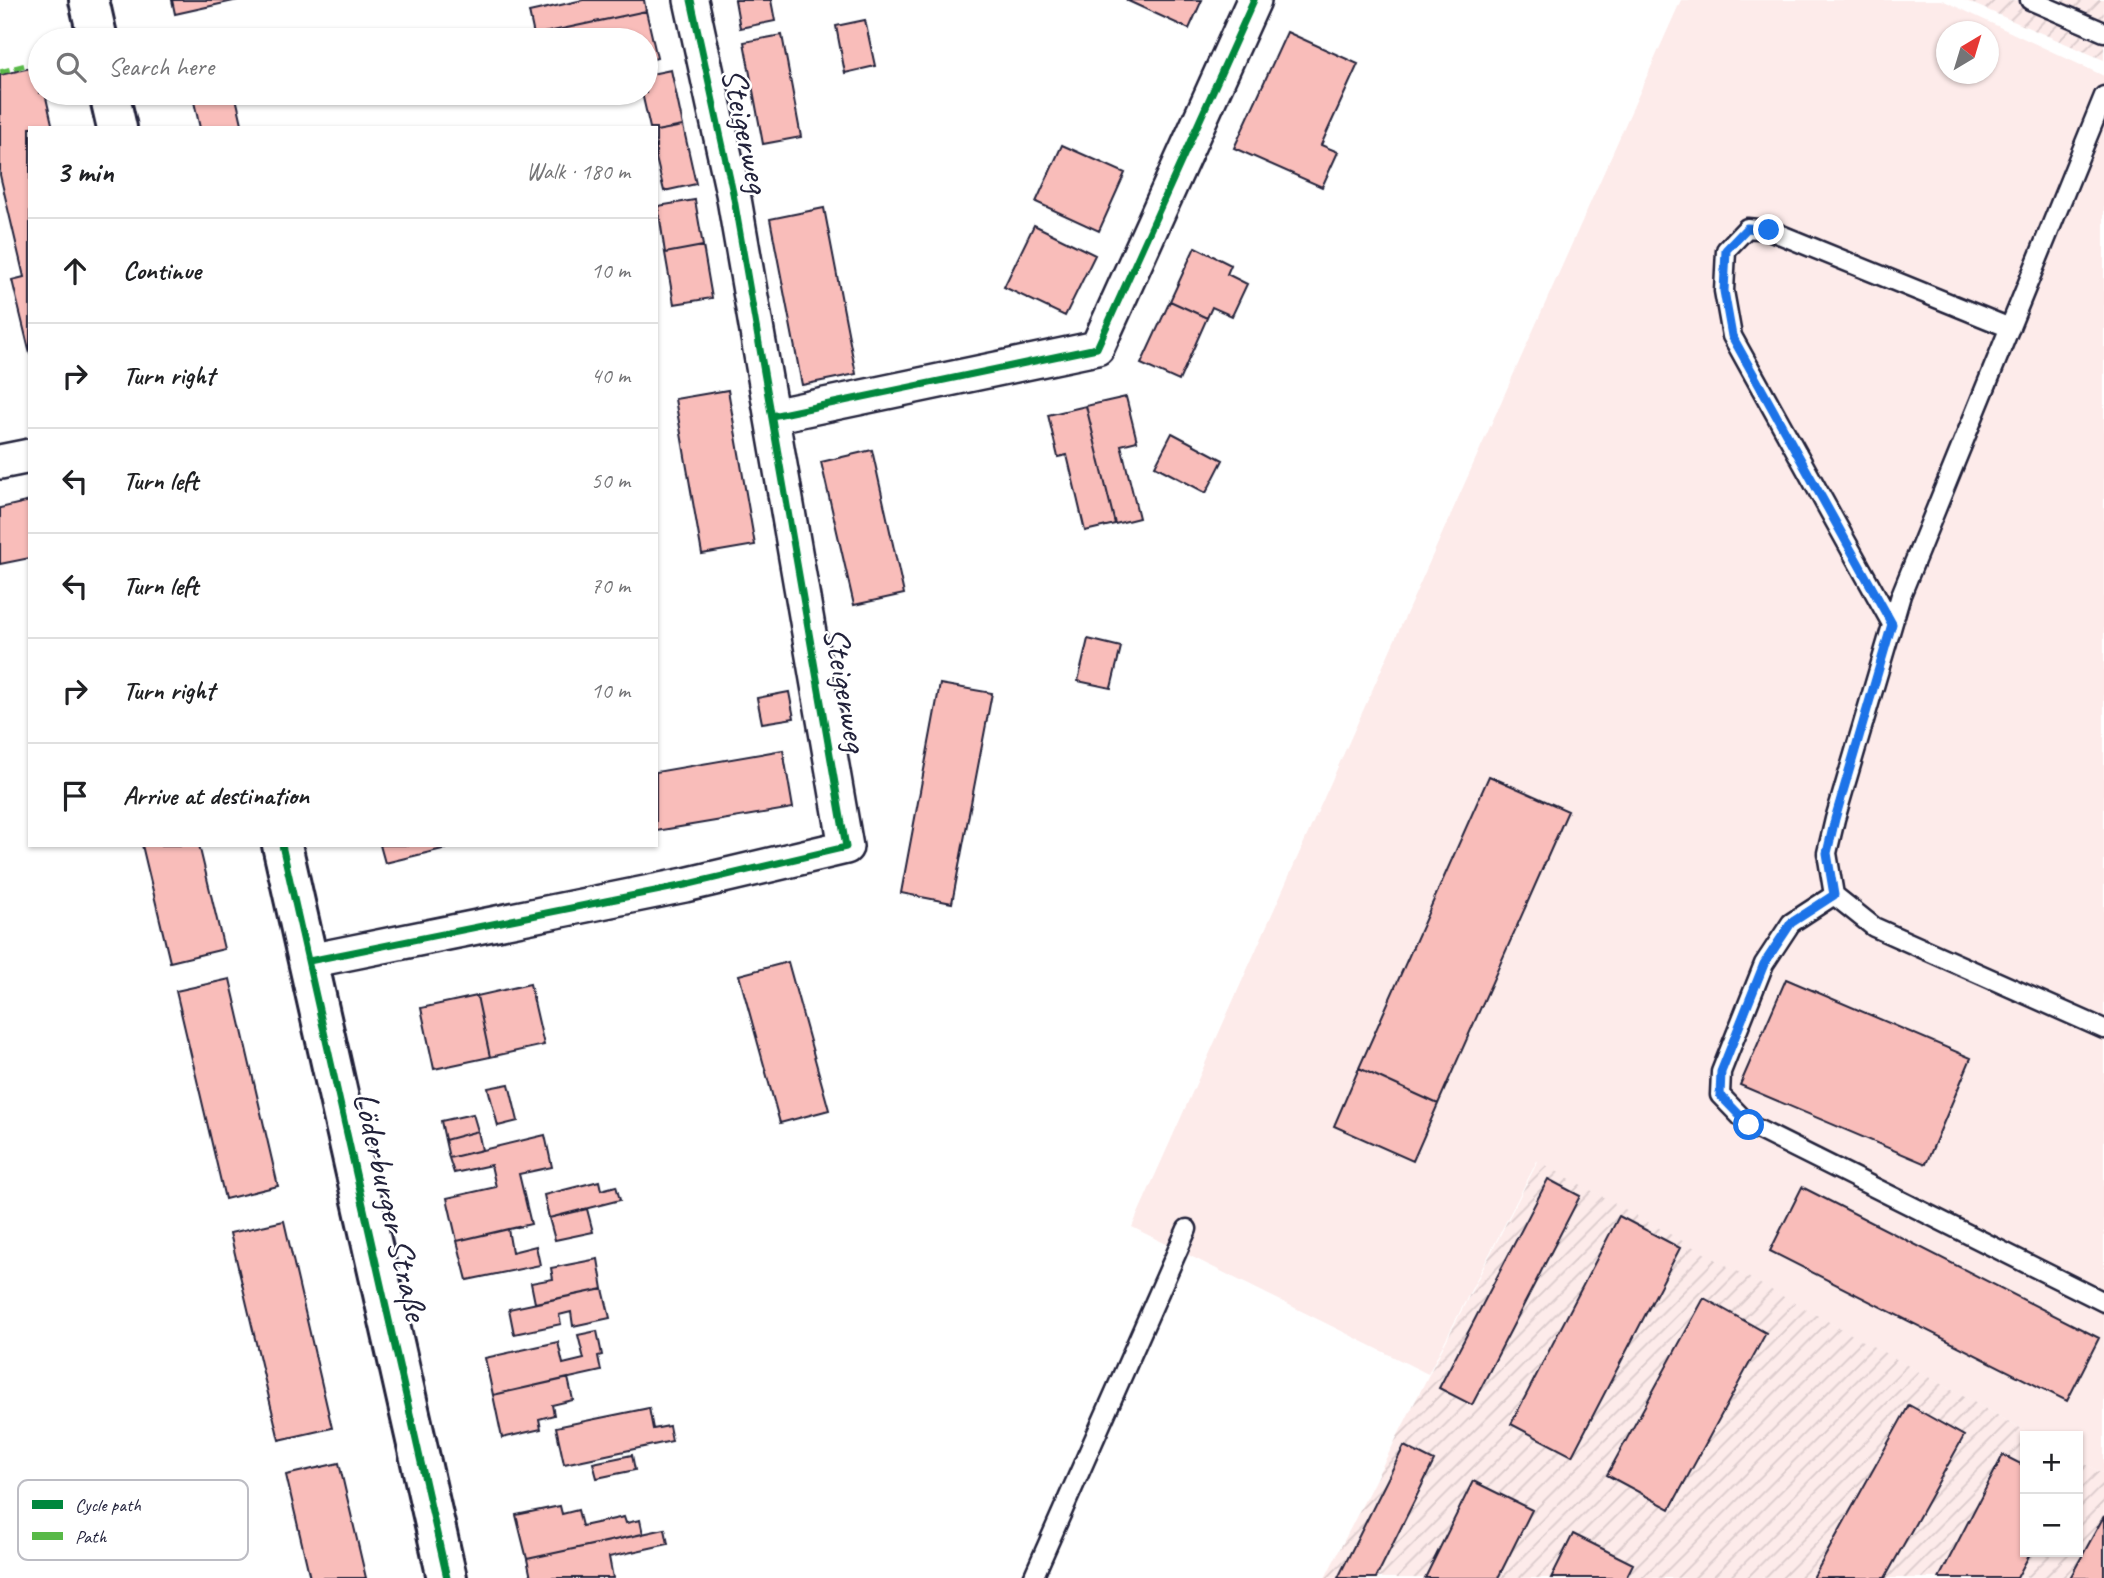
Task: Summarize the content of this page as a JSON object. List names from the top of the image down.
{
  "streets": {
    "street": ["Steigerweg", "Löderburger Straße"]
  },
  "crossings": [
    ["Steigerweg", "Löderburger Straße"]
  ],
  "legend": ["Cycle path", "Path"],
  "north": "top right",
  "page": {
    "search": "Search here",
    "heading": ["3 min", "Walk · 180 m"],
    "list": [
      ["Continue", "10 m"],
      ["Turn right", "40 m"],
      ["Turn left", "50 m"],
      ["Turn left", "70 m"],
      ["Turn right", "10 m"],
      "Arrive at destination"
    ],
    "map_buttons": ["+", "−"]
  }
}
